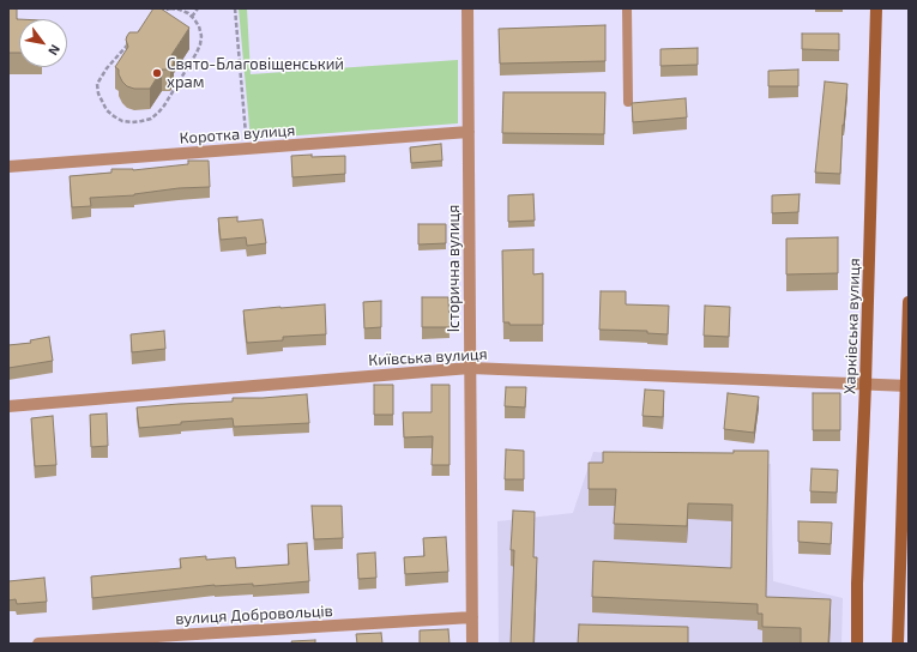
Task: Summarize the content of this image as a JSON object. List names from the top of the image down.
{
  "streets": {
    "street": [
      "Коротка вулиця",
      "Історична вулиця",
      "Харківська вулиця",
      "Київська вулиця",
      "вулиця Добровольців"
    ]
  },
  "crossings": [
    ["Коротка вулиця", "Історична вулиця"],
    ["Історична вулиця", "Київська вулиця"],
    ["Історична вулиця", "вулиця Добровольців"],
    ["Харківська вулиця", "Київська вулиця"]
  ],
  "places": ["Свято-Благовіщенський храм"],
  "north": "bottom right"
}
